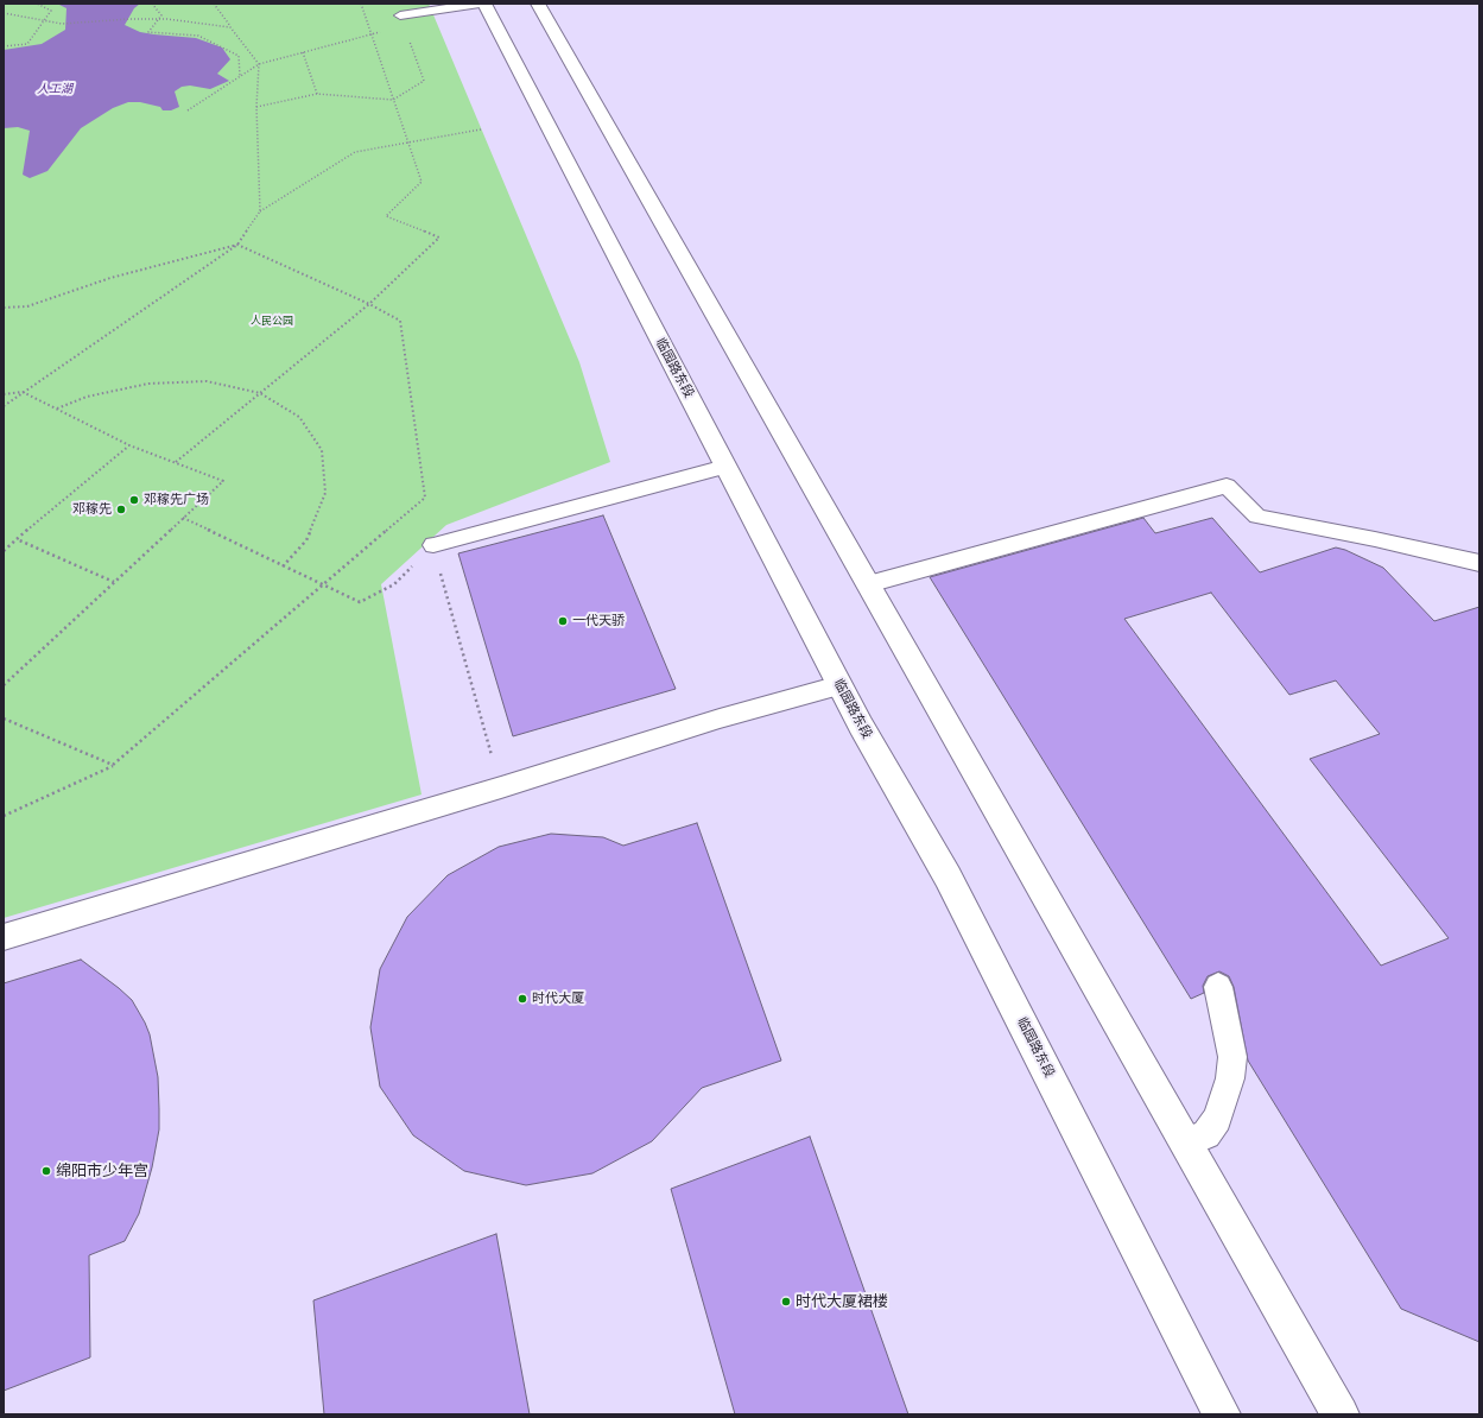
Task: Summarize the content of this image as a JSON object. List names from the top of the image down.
{
  "streets": {
    "main road": ["临园路东段"]
  },
  "water": ["人工湖"],
  "parks": ["人民公园"],
  "places": [
    "邓稼先广场",
    "邓稼先",
    "一代天骄",
    "时代大厦",
    "绵阳市少年宫",
    "时代大厦裙楼"
  ]
}
